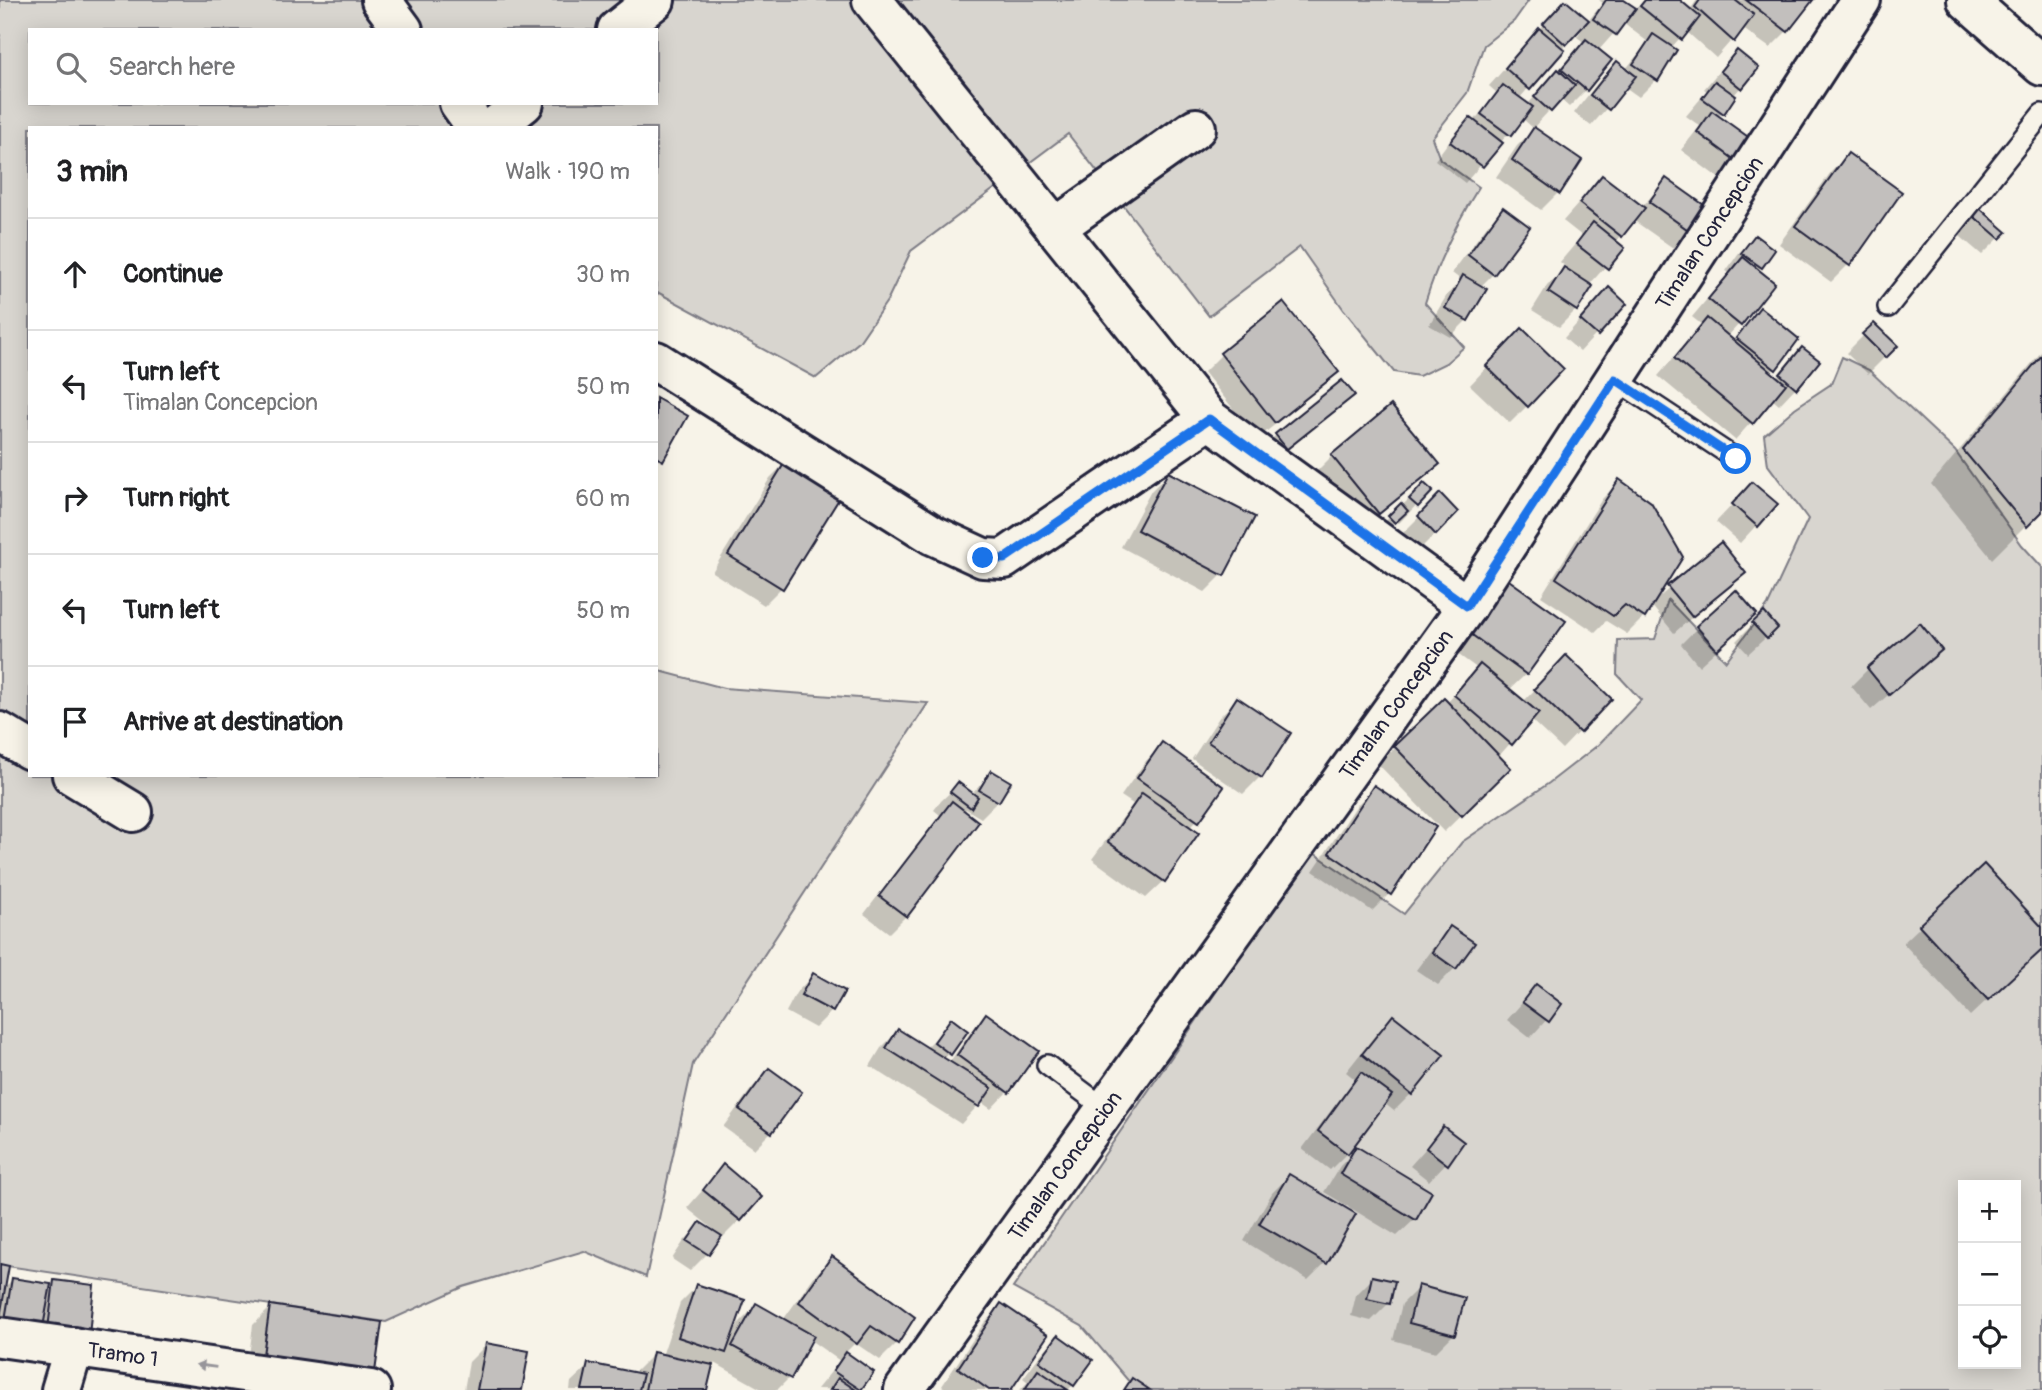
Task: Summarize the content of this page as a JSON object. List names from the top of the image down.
{
  "streets": {
    "street": ["Timalan Concepcion", "Tramo 1"]
  },
  "one_way": ["Tramo 1"],
  "page": {
    "search": "Search here",
    "heading": ["3 min", "Walk · 190 m"],
    "list": [
      ["Continue", "30 m"],
      ["Turn left", "Timalan Concepcion", "50 m"],
      ["Turn right", "60 m"],
      ["Turn left", "50 m"],
      "Arrive at destination"
    ],
    "map_buttons": ["+", "−"]
  }
}
